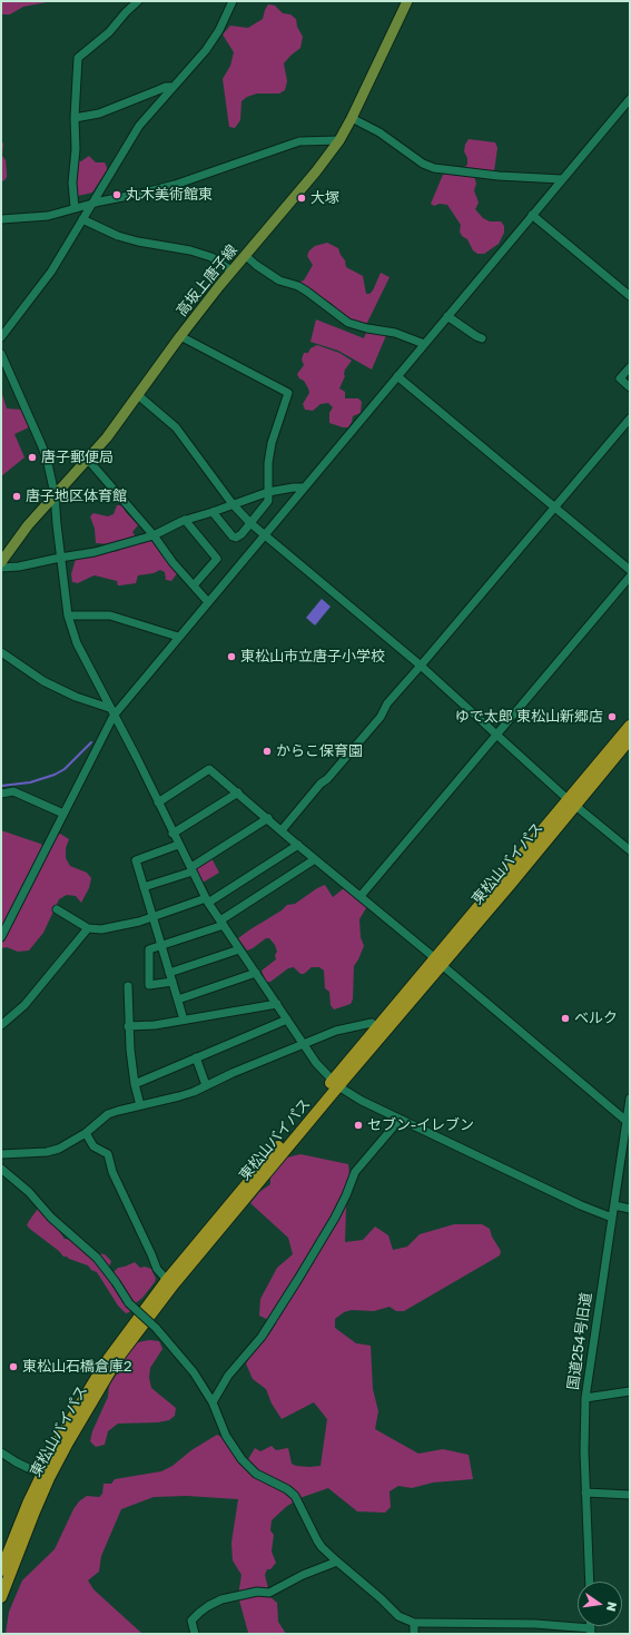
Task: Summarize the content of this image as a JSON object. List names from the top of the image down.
{
  "streets": {
    "highway": ["東松山バイパス"],
    "main road": ["高坂上唐子線"],
    "street": ["国道254号旧道"]
  },
  "places": [
    "丸木美術館東",
    "大塚",
    "唐子郵便局",
    "唐子地区体育館",
    "東松山市立唐子小学校",
    "ゆで太郎 東松山新郷店",
    "からこ保育園",
    "ベルク",
    "セブン-イレブン",
    "東松山石橋倉庫2"
  ],
  "north": "right"
}
